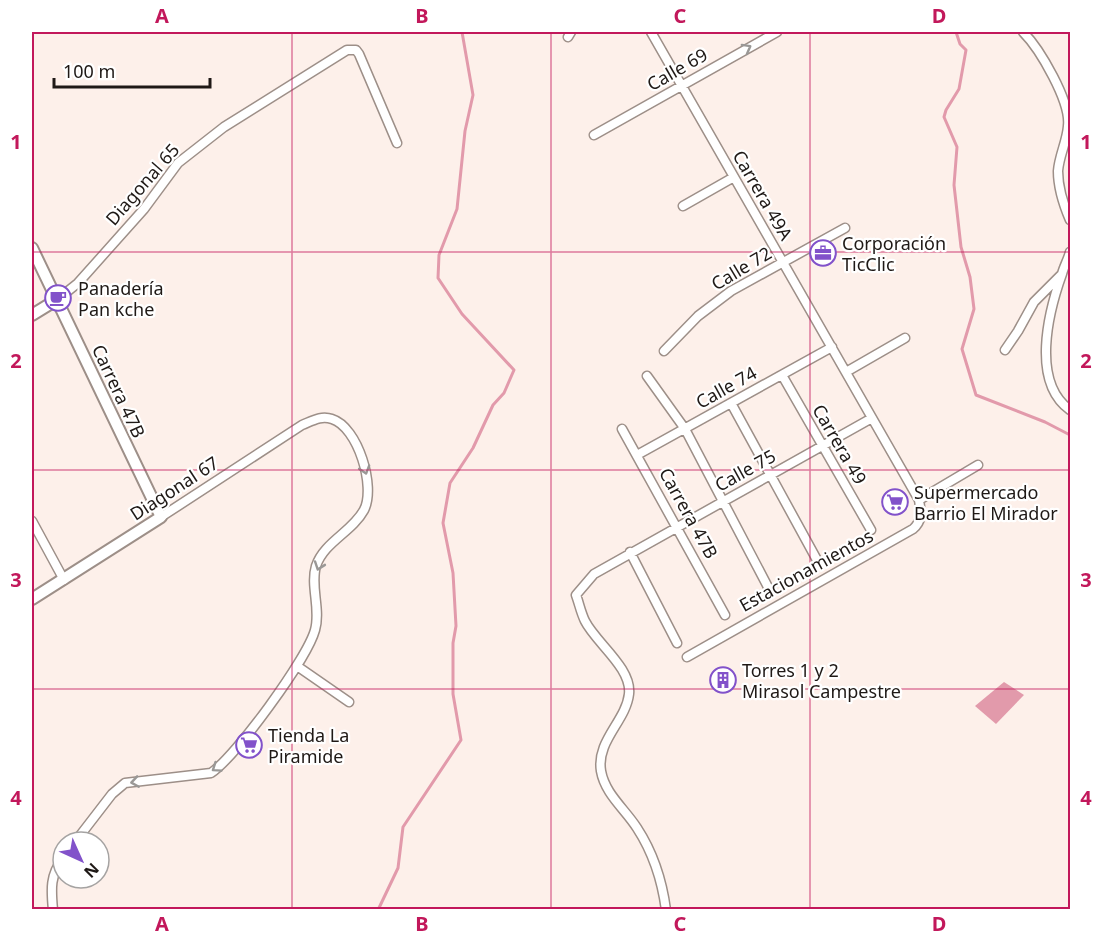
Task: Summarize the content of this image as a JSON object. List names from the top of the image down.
{
  "streets": {
    "street": [
      "Calle 69",
      "Diagonal 65",
      "Carrera 49A",
      "Calle 72",
      "Calle 74",
      "Carrera 47B",
      "Carrera 49",
      "Calle 75",
      "Diagonal 67",
      "Estacionamientos"
    ]
  },
  "crossings": [
    ["Calle 69", "Carrera 49A"],
    ["Diagonal 65", "Carrera 47B"],
    ["Carrera 49A", "Calle 72"],
    ["Carrera 49A", "Calle 74"],
    ["Carrera 49A", "Calle 75"],
    ["Carrera 49A", "Estacionamientos"],
    ["Calle 74", "Carrera 47B"],
    ["Calle 74", "Carrera 49"],
    ["Carrera 47B", "Calle 75"],
    ["Carrera 47B", "Diagonal 67"],
    ["Carrera 49", "Calle 75"]
  ],
  "one_way": ["Calle 69"],
  "places": {
    "office": ["Corporación TicClic"],
    "cafe": ["Panadería Pan kche"],
    "supermarket": ["Supermercado Barrio El Mirador", "Tienda La Piramide"],
    "building": ["Torres 1 y 2 Mirasol Campestre"]
  },
  "scale_bar": "100 m",
  "north": "bottom right",
  "grid": {
    "columns": [
      "A",
      "B",
      "C",
      "D"
    ],
    "rows": [
      "1",
      "2",
      "3",
      "4"
    ]
  }
}
